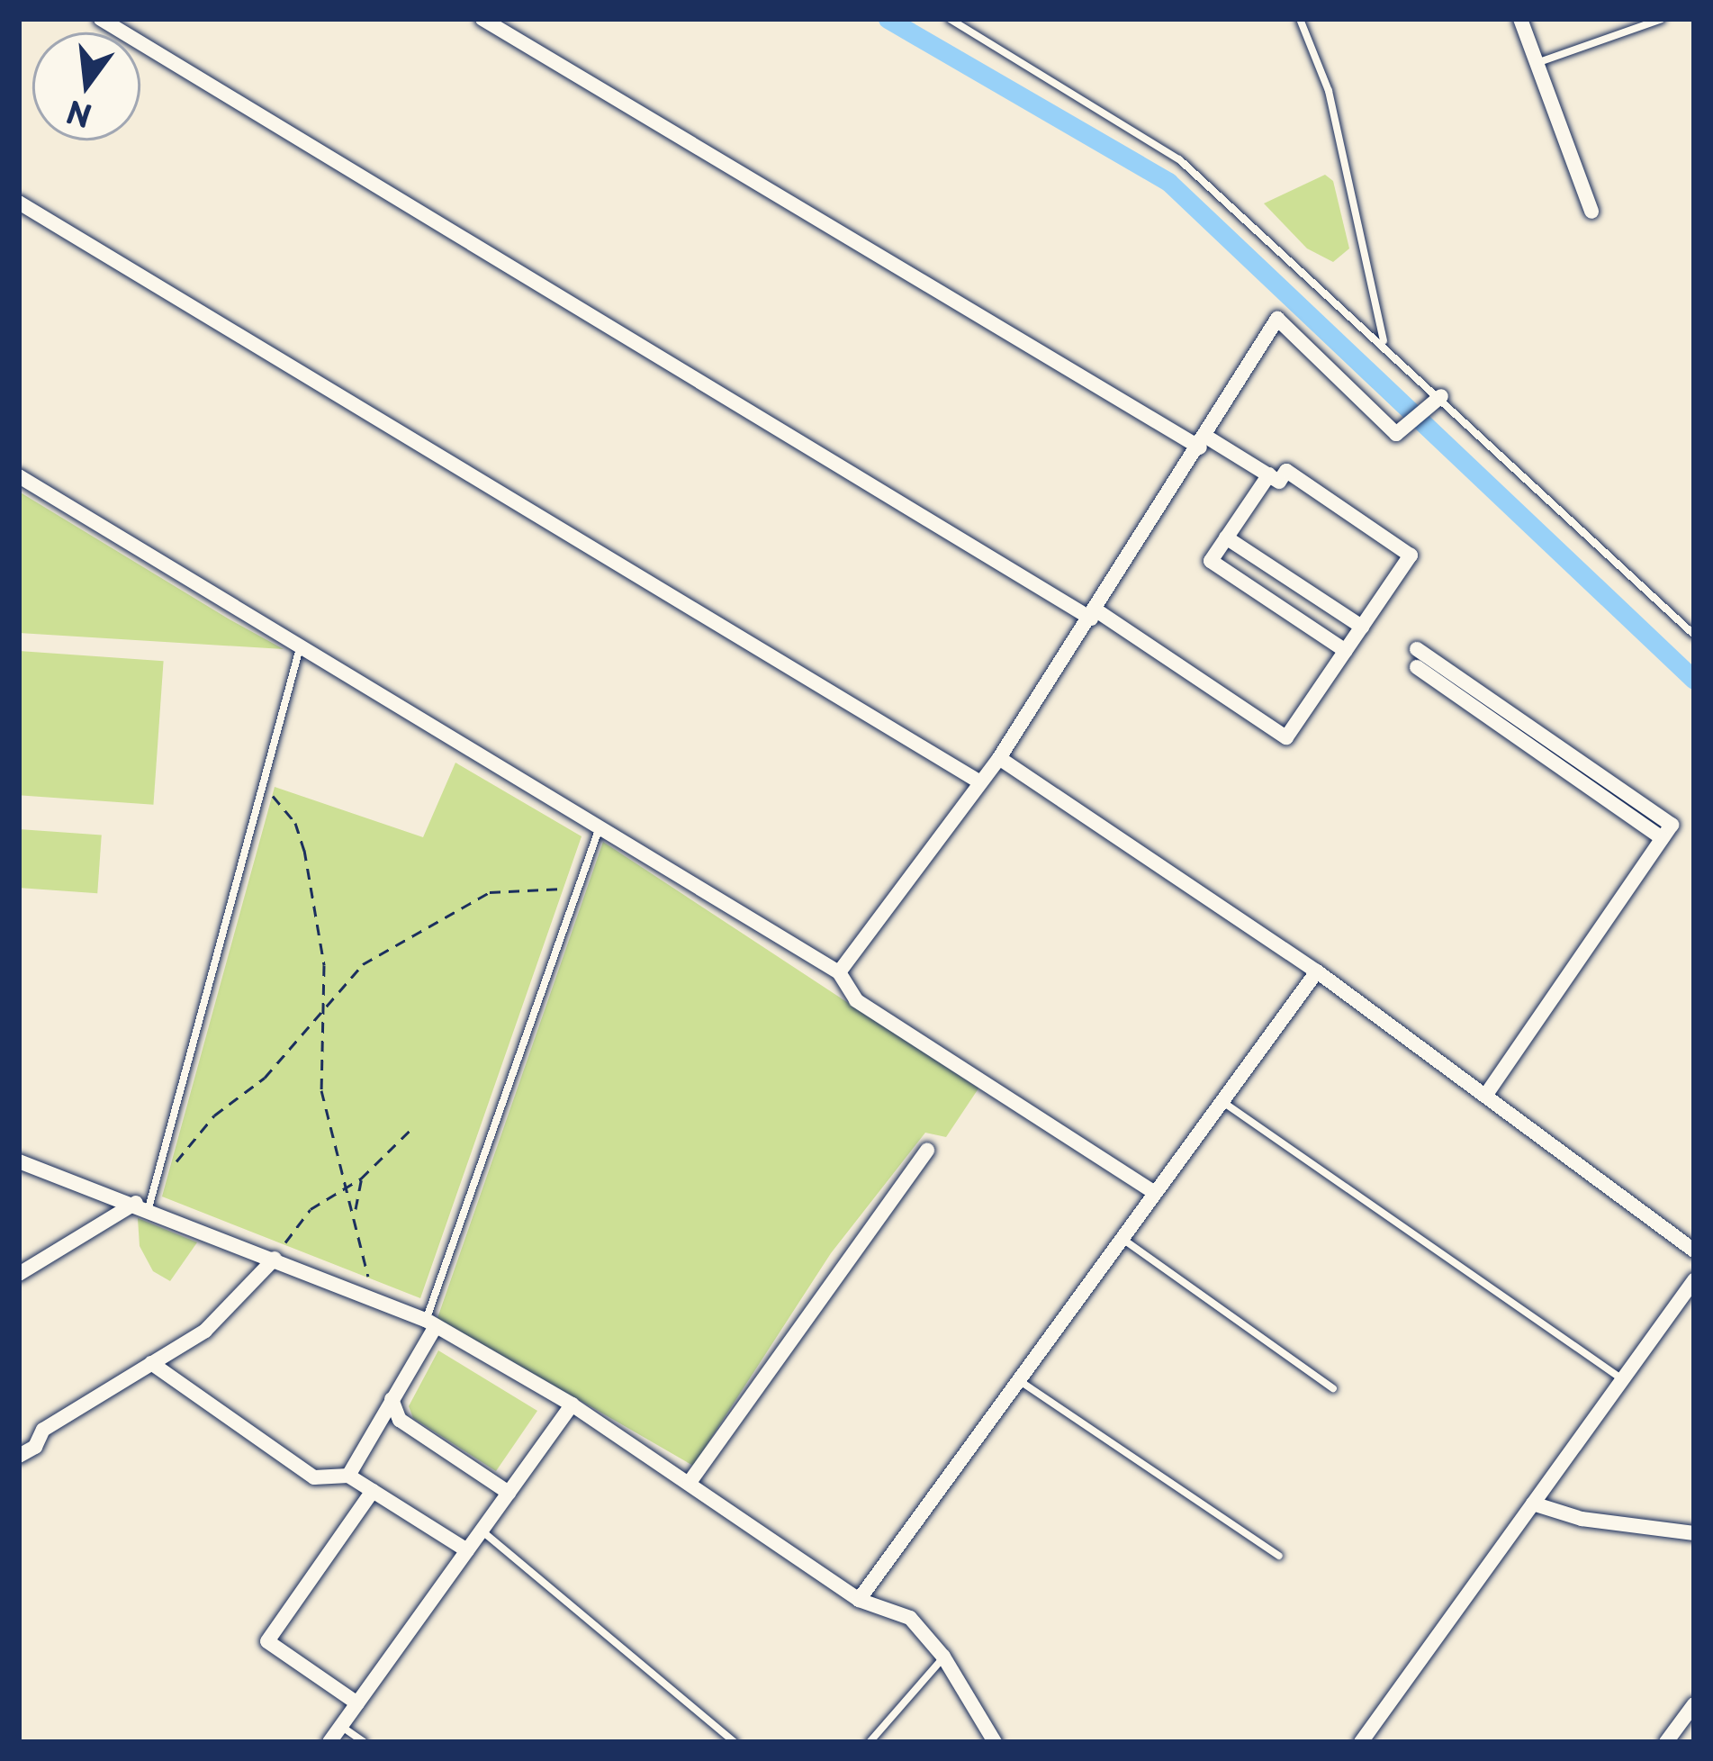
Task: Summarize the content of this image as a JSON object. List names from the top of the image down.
{
  "north": "bottom"
}
